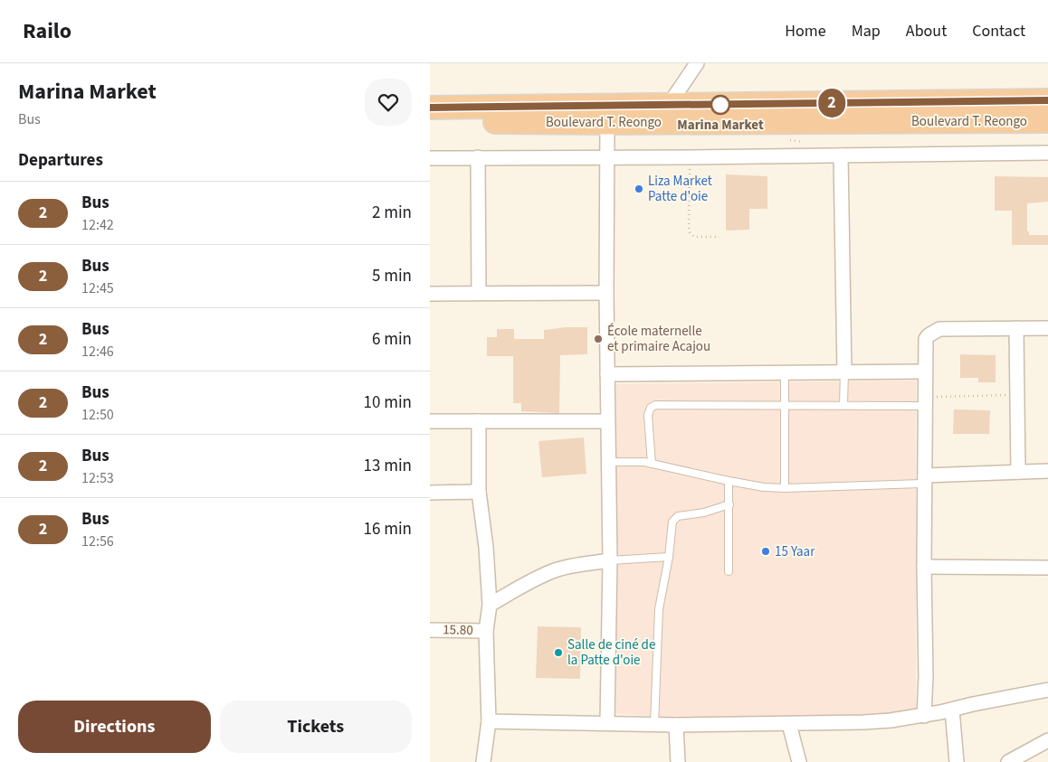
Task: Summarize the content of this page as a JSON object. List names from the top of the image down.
{
  "streets": {
    "highway": ["Boulevard T. Reongo"],
    "street": ["15.80"]
  },
  "places": [
    "Marina Market",
    "Liza Market Patte d'oie",
    "École maternelle et primaire Acajou",
    "15 Yaar",
    "Salle de ciné de la Patte d'oie"
  ],
  "lines": ["bus line 2"],
  "page": {
    "header": "Railo",
    "nav": [
      "Home",
      "Map",
      "About",
      "Contact"
    ],
    "heading": [
      ["Marina Market", "Bus"],
      "Departures"
    ],
    "on_map": "2",
    "list": [
      {
        "mark": "2",
        "name": "Bus",
        "note": "12:42",
        "value": "2 min"
      },
      {
        "mark": "2",
        "name": "Bus",
        "note": "12:45",
        "value": "5 min"
      },
      {
        "mark": "2",
        "name": "Bus",
        "note": "12:46",
        "value": "6 min"
      },
      {
        "mark": "2",
        "name": "Bus",
        "note": "12:50",
        "value": "10 min"
      },
      {
        "mark": "2",
        "name": "Bus",
        "note": "12:53",
        "value": "13 min"
      },
      {
        "mark": "2",
        "name": "Bus",
        "note": "12:56",
        "value": "16 min"
      }
    ],
    "buttons": ["Directions", "Tickets"]
  }
}
